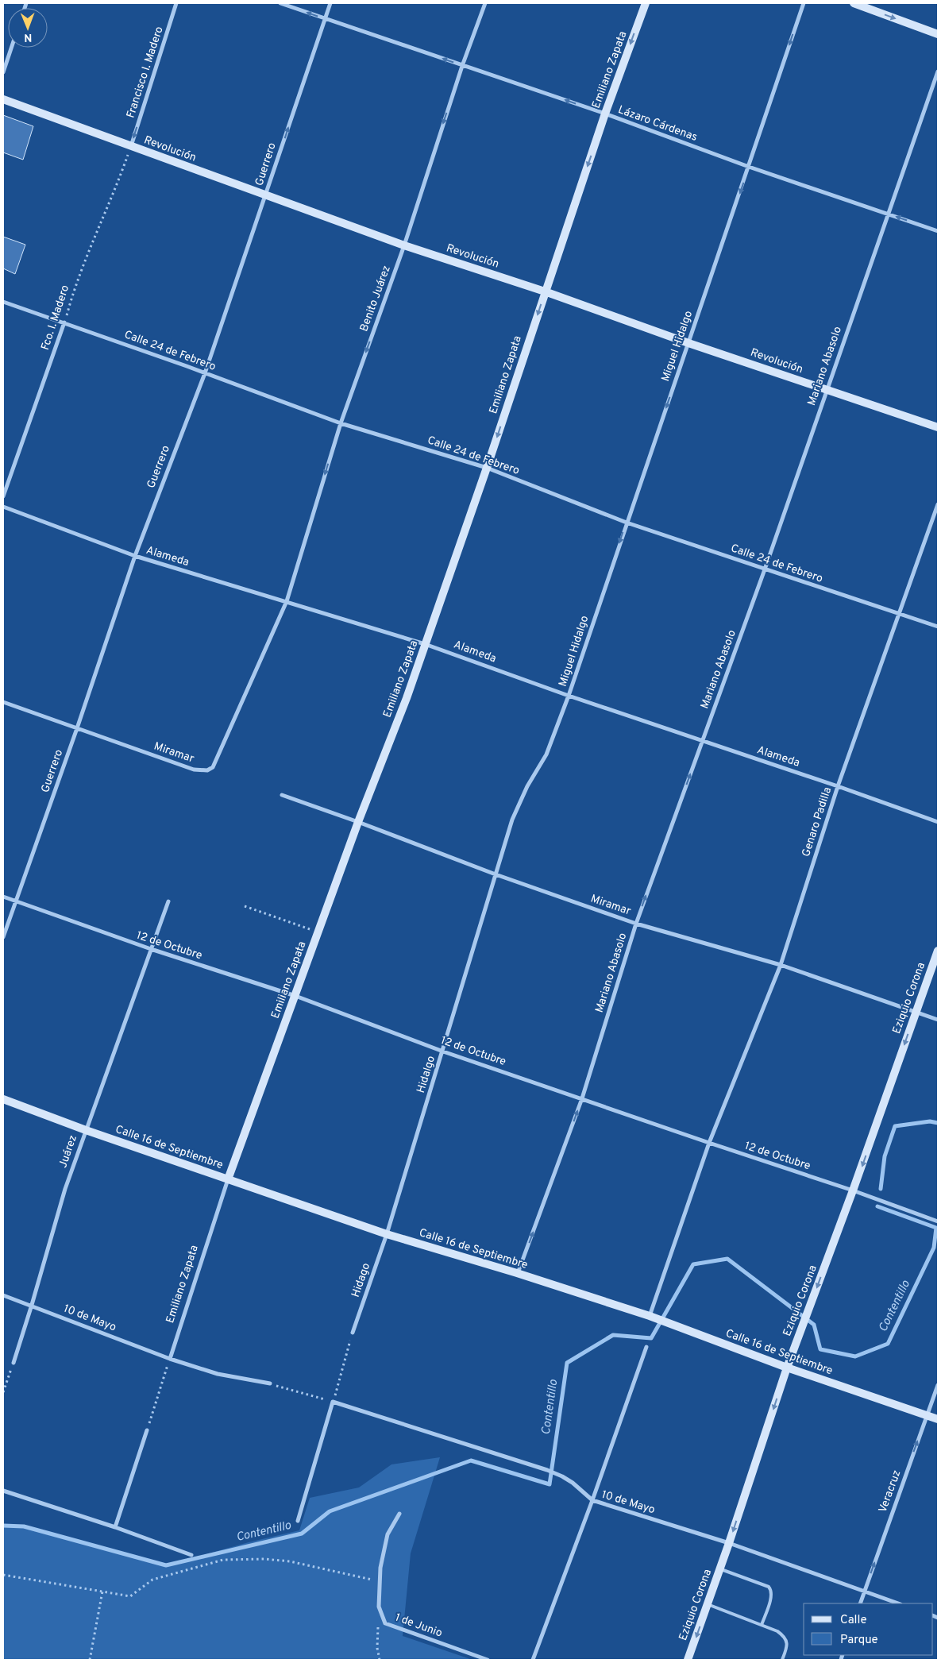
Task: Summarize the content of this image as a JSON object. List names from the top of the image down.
{
  "streets": {
    "street": [
      "Emiliano Zapata",
      "Francisco I. Madero",
      "Lázaro Cárdenas",
      "Revolución",
      "Guerrero",
      "Benito Juárez",
      "Fco. I. Madero",
      "Miguel Hidalgo",
      "Calle 24 de Febrero",
      "Mariano Abasolo",
      "Alameda",
      "Miramar",
      "Genaro Padilla",
      "12 de Octubre",
      "Eziquio Corona",
      "Hidalgo",
      "Calle 16 de Septiembre",
      "Juárez",
      "Hidago",
      "10 de Mayo",
      "Veracruz",
      "1 de Junio"
    ]
  },
  "crossings": [
    ["Emiliano Zapata", "Lázaro Cárdenas"],
    ["Emiliano Zapata", "Revolución"],
    ["Emiliano Zapata", "Calle 24 de Febrero"],
    ["Emiliano Zapata", "Alameda"],
    ["Emiliano Zapata", "Miramar"],
    ["Emiliano Zapata", "12 de Octubre"],
    ["Emiliano Zapata", "Calle 16 de Septiembre"],
    ["Emiliano Zapata", "10 de Mayo"],
    ["Francisco I. Madero", "Revolución"],
    ["Francisco I. Madero", "Fco. I. Madero"],
    ["Lázaro Cárdenas", "Guerrero"],
    ["Lázaro Cárdenas", "Benito Juárez"],
    ["Lázaro Cárdenas", "Miguel Hidalgo"],
    ["Lázaro Cárdenas", "Mariano Abasolo"],
    ["Revolución", "Guerrero"],
    ["Revolución", "Benito Juárez"],
    ["Revolución", "Fco. I. Madero"],
    ["Revolución", "Miguel Hidalgo"],
    ["Revolución", "Mariano Abasolo"],
    ["Guerrero", "Calle 24 de Febrero"],
    ["Guerrero", "Alameda"],
    ["Guerrero", "Miramar"],
    ["Guerrero", "12 de Octubre"],
    ["Benito Juárez", "Calle 24 de Febrero"],
    ["Benito Juárez", "Alameda"],
    ["Benito Juárez", "Miramar"],
    ["Fco. I. Madero", "Calle 24 de Febrero"],
    ["Miguel Hidalgo", "Calle 24 de Febrero"],
    ["Miguel Hidalgo", "Alameda"],
    ["Miguel Hidalgo", "Miramar"],
    ["Miguel Hidalgo", "Hidalgo"],
    ["Calle 24 de Febrero", "Mariano Abasolo"],
    ["Calle 24 de Febrero", "Genaro Padilla"],
    ["Mariano Abasolo", "Alameda"],
    ["Mariano Abasolo", "Miramar"],
    ["Mariano Abasolo", "12 de Octubre"],
    ["Mariano Abasolo", "Calle 16 de Septiembre"],
    ["Alameda", "Miramar"],
    ["Alameda", "Genaro Padilla"],
    ["Miramar", "Genaro Padilla"],
    ["Miramar", "Eziquio Corona"],
    ["Miramar", "Hidalgo"],
    ["Genaro Padilla", "12 de Octubre"],
    ["Genaro Padilla", "Calle 16 de Septiembre"],
    ["12 de Octubre", "Eziquio Corona"],
    ["12 de Octubre", "Hidalgo"],
    ["12 de Octubre", "Juárez"],
    ["Eziquio Corona", "Calle 16 de Septiembre"],
    ["Eziquio Corona", "10 de Mayo"],
    ["Hidalgo", "Calle 16 de Septiembre"],
    ["Hidalgo", "Hidago"],
    ["Calle 16 de Septiembre", "Juárez"],
    ["Calle 16 de Septiembre", "Hidago"],
    ["Calle 16 de Septiembre", "Veracruz"],
    ["Juárez", "10 de Mayo"],
    ["10 de Mayo", "Veracruz"]
  ],
  "one_way": [
    "Francisco I. Madero",
    "Lázaro Cárdenas",
    "Benito Juárez",
    "Miguel Hidalgo",
    "Eziquio Corona",
    "Veracruz"
  ],
  "water": ["Contentillo"],
  "legend": ["Calle", "Parque"],
  "north": "bottom"
}
